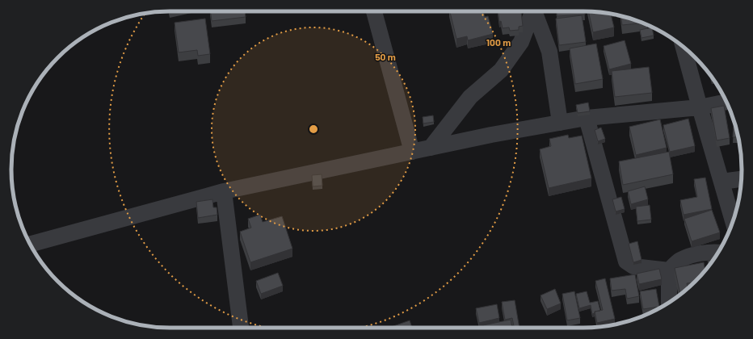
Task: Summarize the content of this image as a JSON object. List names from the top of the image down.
{
  "rings": ["100 m", "50 m"]
}
